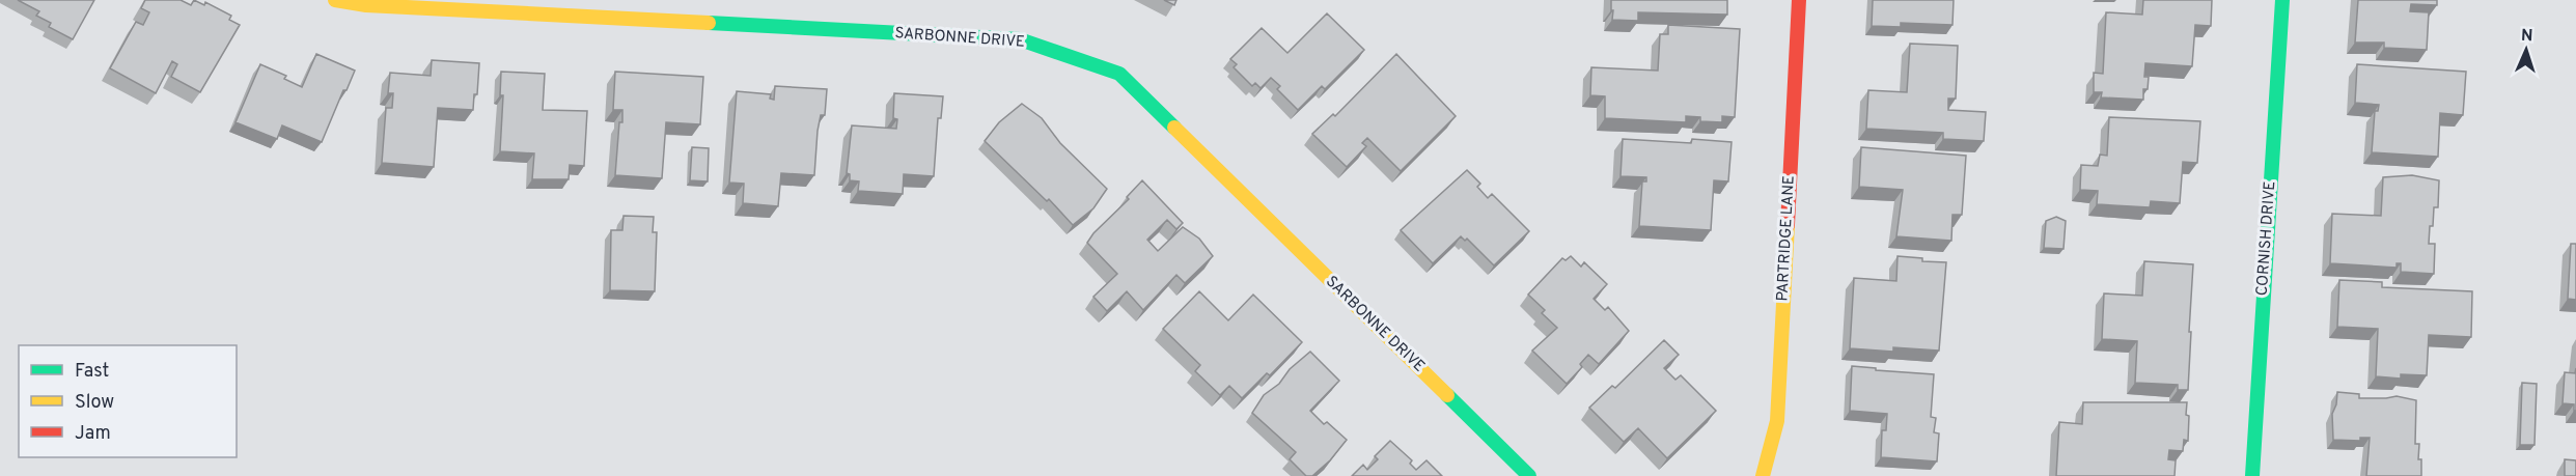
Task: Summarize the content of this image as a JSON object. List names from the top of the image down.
{
  "streets": {
    "street": ["SARBONNE DRIVE", "PARTRIDGE LANE", "CORNISH DRIVE"]
  },
  "legend": ["Fast", "Slow", "Jam"],
  "north": "top"
}
